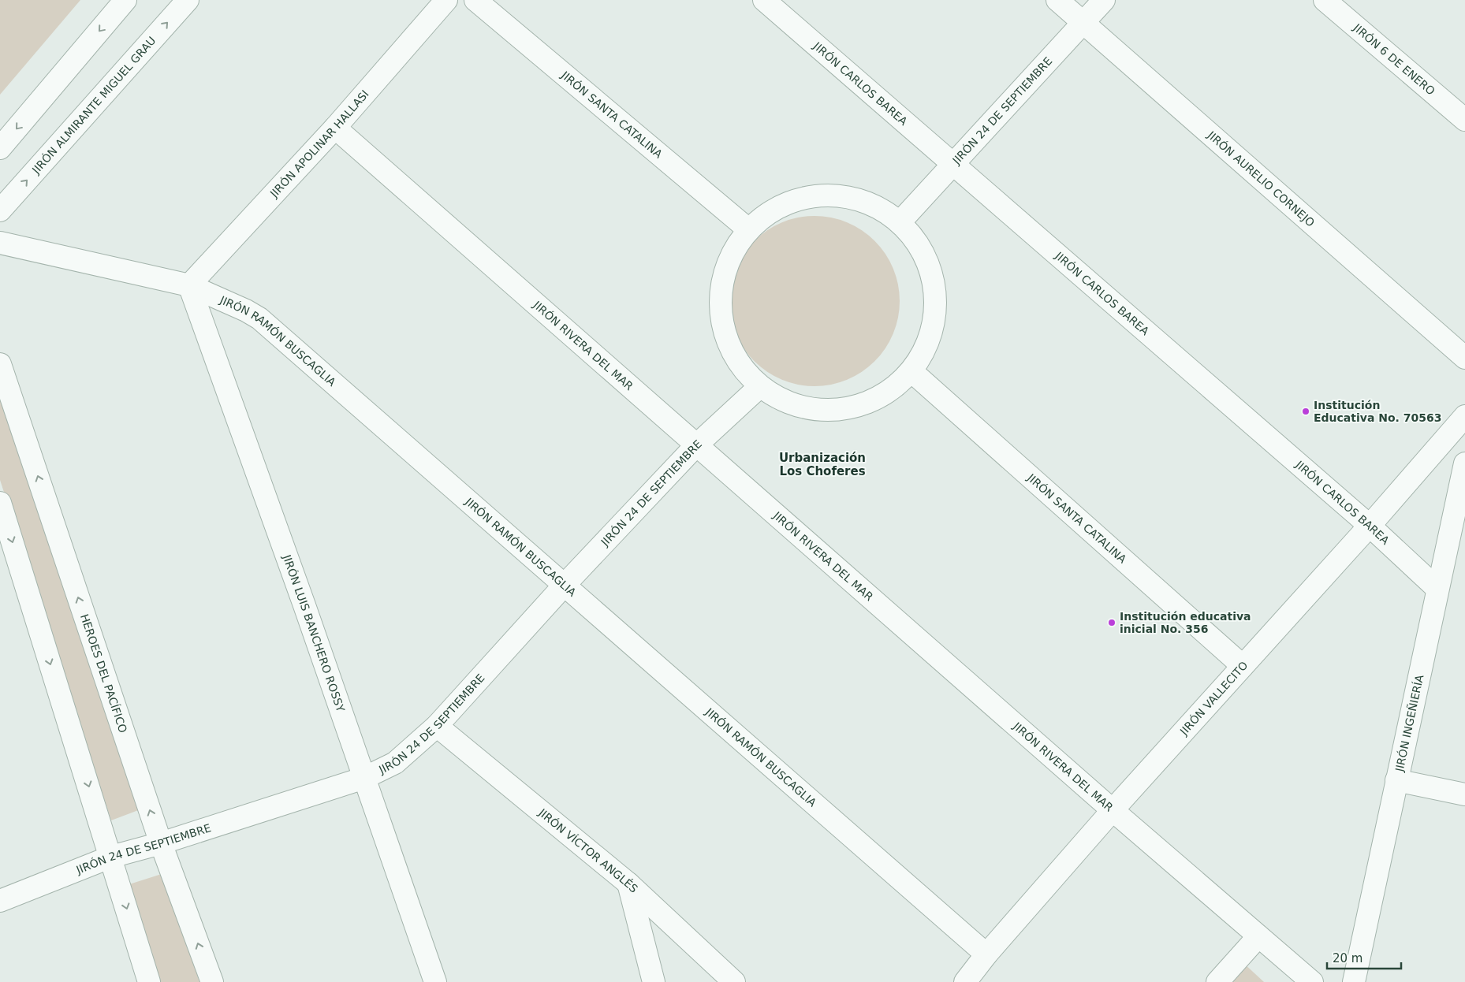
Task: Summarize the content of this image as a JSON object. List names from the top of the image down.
{
  "streets": {
    "street": [
      "JIRÓN 6 DE ENERO",
      "JIRÓN CARLOS BAREA",
      "JIRÓN ALMIRANTE MIGUEL GRAU",
      "JIRÓN 24 DE SEPTIEMBRE",
      "JIRÓN SANTA CATALINA",
      "JIRÓN APOLINAR HALLASI",
      "JIRÓN AURELIO CORNEJO",
      "JIRÓN RAMÓN BUSCAGLIA",
      "JIRÓN RIVERA DEL MAR",
      "JIRÓN LUIS BANCHERO ROSSY",
      "HEROES DEL PACÍFICO",
      "JIRÓN VALLECITO",
      "JIRÓN INGEÑIERÍA",
      "JIRÓN VÍCTOR ANGLÉS"
    ]
  },
  "crossings": [
    ["JIRÓN CARLOS BAREA", "JIRÓN 24 DE SEPTIEMBRE"],
    ["JIRÓN CARLOS BAREA", "JIRÓN VALLECITO"],
    ["JIRÓN CARLOS BAREA", "JIRÓN INGEÑIERÍA"],
    ["JIRÓN 24 DE SEPTIEMBRE", "JIRÓN AURELIO CORNEJO"],
    ["JIRÓN 24 DE SEPTIEMBRE", "JIRÓN RAMÓN BUSCAGLIA"],
    ["JIRÓN 24 DE SEPTIEMBRE", "JIRÓN RIVERA DEL MAR"],
    ["JIRÓN 24 DE SEPTIEMBRE", "JIRÓN LUIS BANCHERO ROSSY"],
    ["JIRÓN 24 DE SEPTIEMBRE", "HEROES DEL PACÍFICO"],
    ["JIRÓN 24 DE SEPTIEMBRE", "JIRÓN VÍCTOR ANGLÉS"],
    ["JIRÓN SANTA CATALINA", "JIRÓN VALLECITO"],
    ["JIRÓN APOLINAR HALLASI", "JIRÓN RAMÓN BUSCAGLIA"],
    ["JIRÓN APOLINAR HALLASI", "JIRÓN RIVERA DEL MAR"],
    ["JIRÓN APOLINAR HALLASI", "JIRÓN LUIS BANCHERO ROSSY"],
    ["JIRÓN RAMÓN BUSCAGLIA", "JIRÓN LUIS BANCHERO ROSSY"],
    ["JIRÓN RAMÓN BUSCAGLIA", "JIRÓN VALLECITO"],
    ["JIRÓN RIVERA DEL MAR", "JIRÓN VALLECITO"]
  ],
  "districts": ["Urbanización Los Choferes"],
  "places": ["Institución Educativa No. 70563", "Institución educativa inicial No. 356"],
  "scale_bar": "20 m"
}
